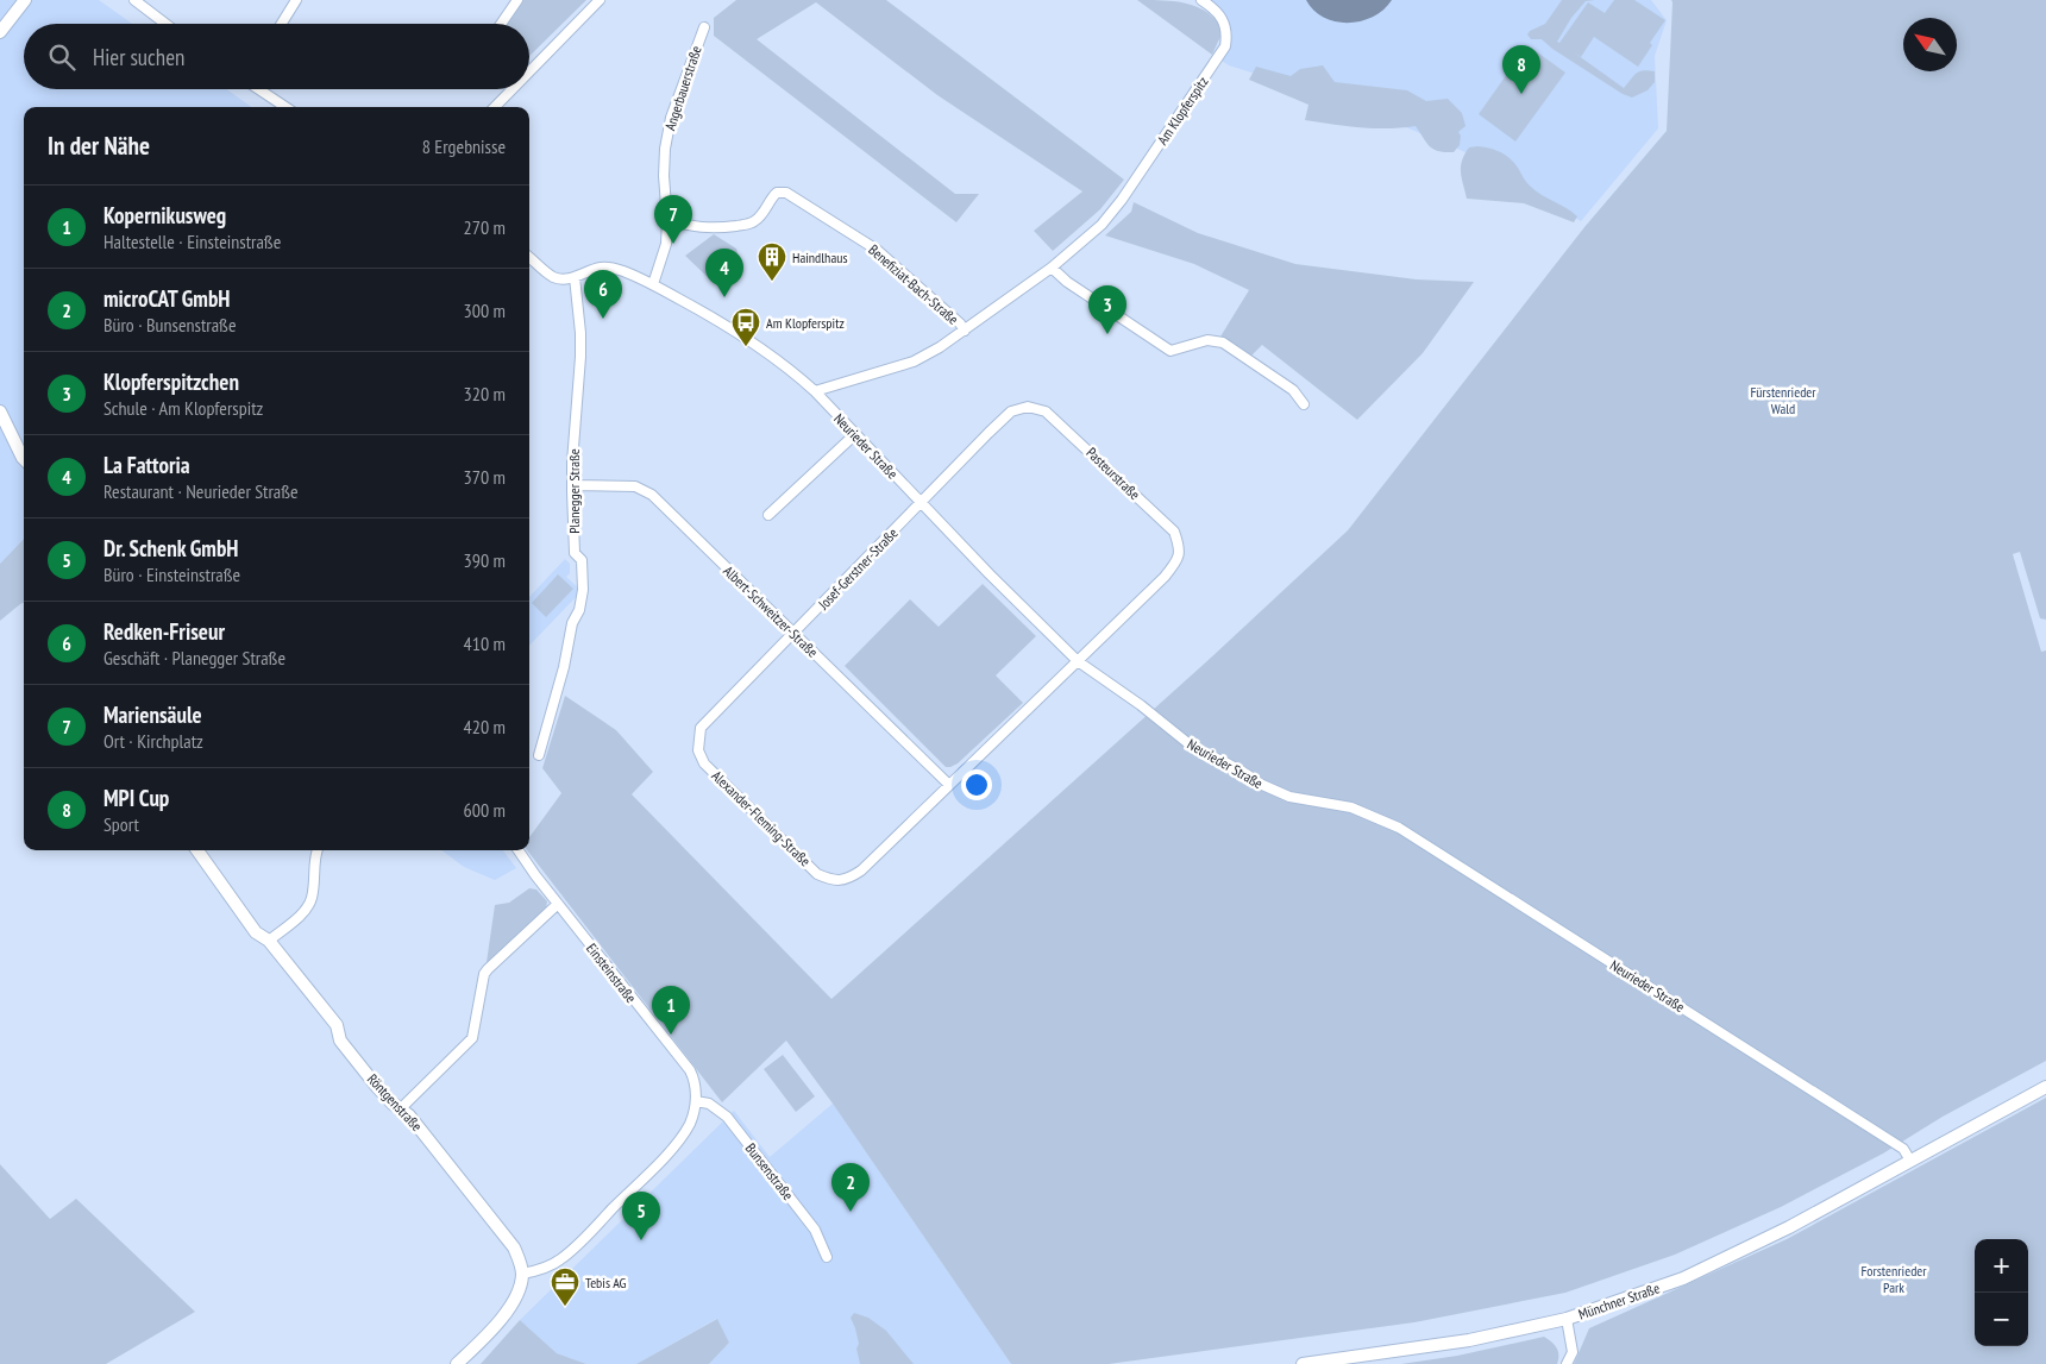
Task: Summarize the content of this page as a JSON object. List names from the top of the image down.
{
  "streets": {
    "main road": ["Röntgenstraße", "Münchner Straße"],
    "street": [
      "Angerbauerstraße",
      "Am Klopferspitz",
      "Benefiziat-Bach-Straße",
      "Neurieder Straße",
      "Pasteurstraße",
      "Planegger Straße",
      "Josef-Gerstner-Straße",
      "Albert-Schweitzer-Straße",
      "Alexander-Fleming-Straße",
      "Einsteinstraße",
      "Bunsenstraße"
    ]
  },
  "crossings": [
    ["Angerbauerstraße", "Benefiziat-Bach-Straße"],
    ["Angerbauerstraße", "Neurieder Straße"],
    ["Am Klopferspitz", "Benefiziat-Bach-Straße"],
    ["Am Klopferspitz", "Neurieder Straße"],
    ["Neurieder Straße", "Pasteurstraße"],
    ["Neurieder Straße", "Planegger Straße"],
    ["Neurieder Straße", "Josef-Gerstner-Straße"],
    ["Neurieder Straße", "Alexander-Fleming-Straße"],
    ["Neurieder Straße", "Münchner Straße"],
    ["Pasteurstraße", "Josef-Gerstner-Straße"],
    ["Pasteurstraße", "Alexander-Fleming-Straße"],
    ["Planegger Straße", "Albert-Schweitzer-Straße"],
    ["Josef-Gerstner-Straße", "Albert-Schweitzer-Straße"],
    ["Josef-Gerstner-Straße", "Alexander-Fleming-Straße"],
    ["Albert-Schweitzer-Straße", "Alexander-Fleming-Straße"],
    ["Einsteinstraße", "Bunsenstraße"]
  ],
  "parks": ["Fürstenrieder Wald", "Forstenrieder Park"],
  "places": {
    "building": ["Haindlhaus"],
    "bus stop": ["Am Klopferspitz"],
    "office": ["Tebis AG"]
  },
  "north": "top left",
  "page": {
    "search": "Hier suchen",
    "pins": [
      "8",
      "7",
      "4",
      "6",
      "3",
      "1",
      "2",
      "5"
    ],
    "heading": ["In der Nähe", "8 Ergebnisse"],
    "list": [
      {
        "mark": "1",
        "name": "Kopernikusweg",
        "note": "Haltestelle · Einsteinstraße",
        "value": "270 m"
      },
      {
        "mark": "2",
        "name": "microCAT GmbH",
        "note": "Büro · Bunsenstraße",
        "value": "300 m"
      },
      {
        "mark": "3",
        "name": "Klopferspitzchen",
        "note": "Schule · Am Klopferspitz",
        "value": "320 m"
      },
      {
        "mark": "4",
        "name": "La Fattoria",
        "note": "Restaurant · Neurieder Straße",
        "value": "370 m"
      },
      {
        "mark": "5",
        "name": "Dr. Schenk GmbH",
        "note": "Büro · Einsteinstraße",
        "value": "390 m"
      },
      {
        "mark": "6",
        "name": "Redken-Friseur",
        "note": "Geschäft · Planegger Straße",
        "value": "410 m"
      },
      {
        "mark": "7",
        "name": "Mariensäule",
        "note": "Ort · Kirchplatz",
        "value": "420 m"
      },
      {
        "mark": "8",
        "name": "MPI Cup",
        "note": "Sport",
        "value": "600 m"
      }
    ],
    "map_buttons": ["+", "−"]
  }
}
